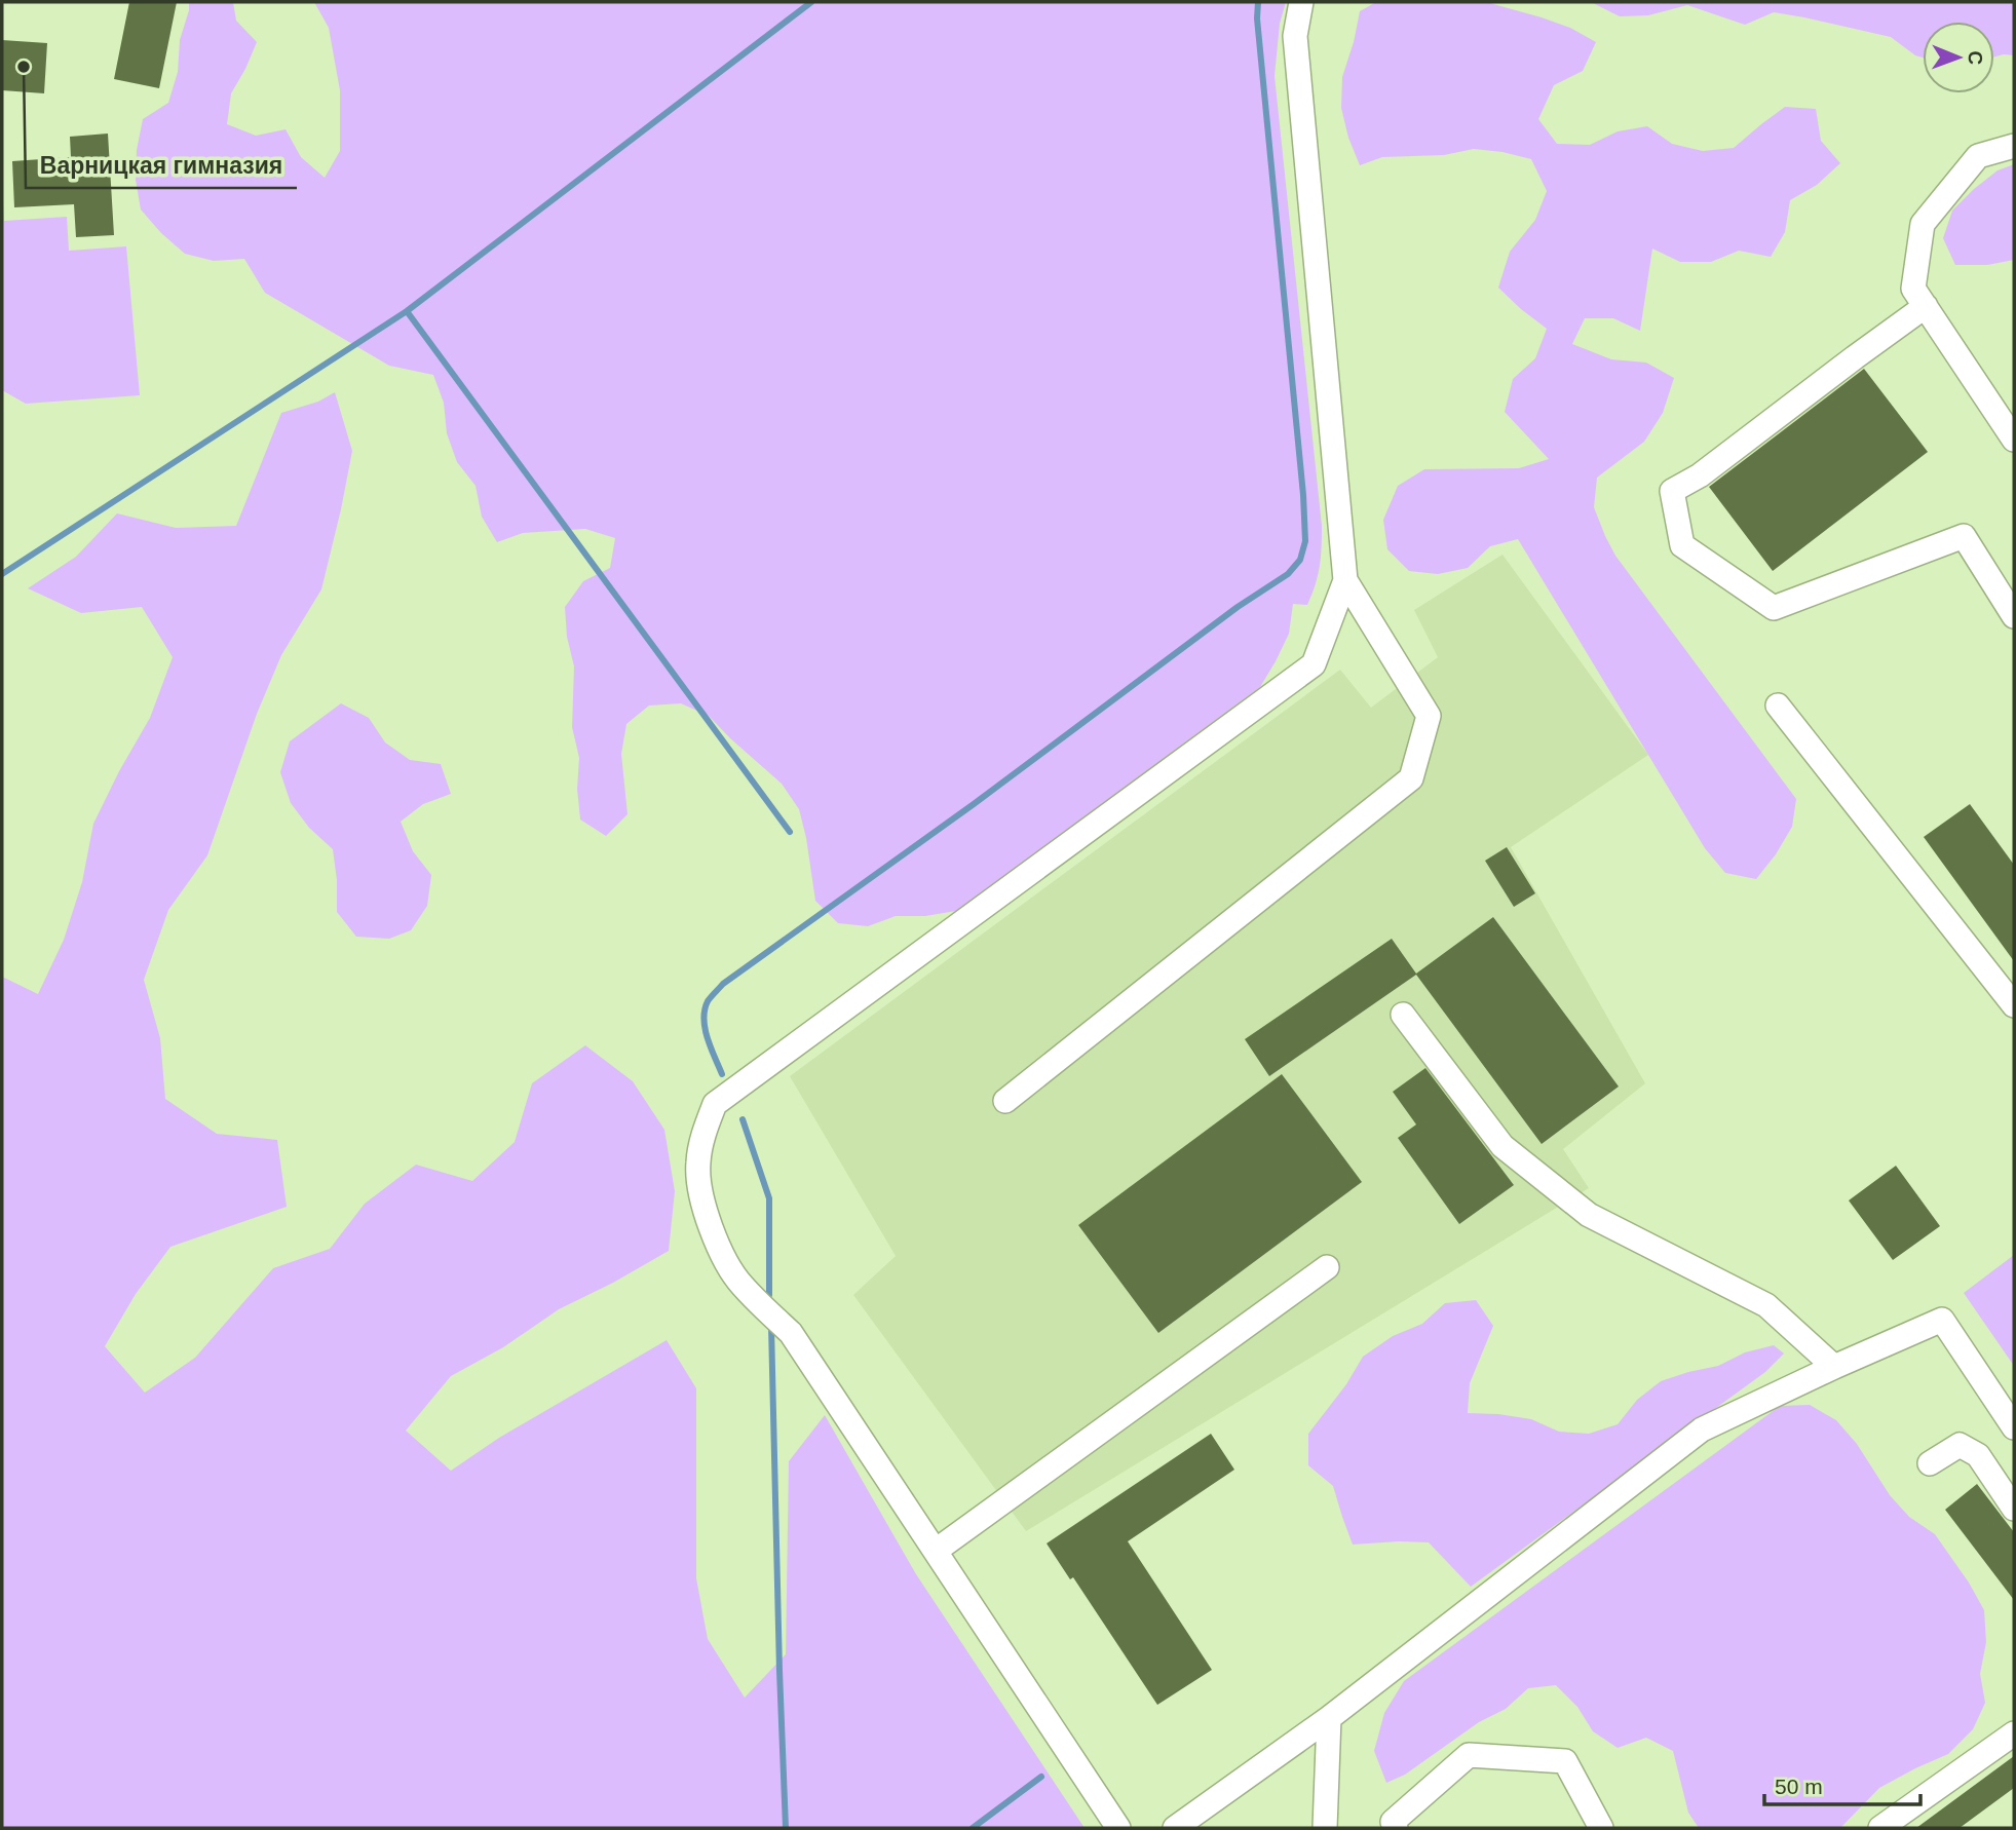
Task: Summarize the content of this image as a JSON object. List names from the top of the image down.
{
  "places": ["Варницкая гимназия"],
  "scale_bar": "50 m",
  "north": "right"
}
